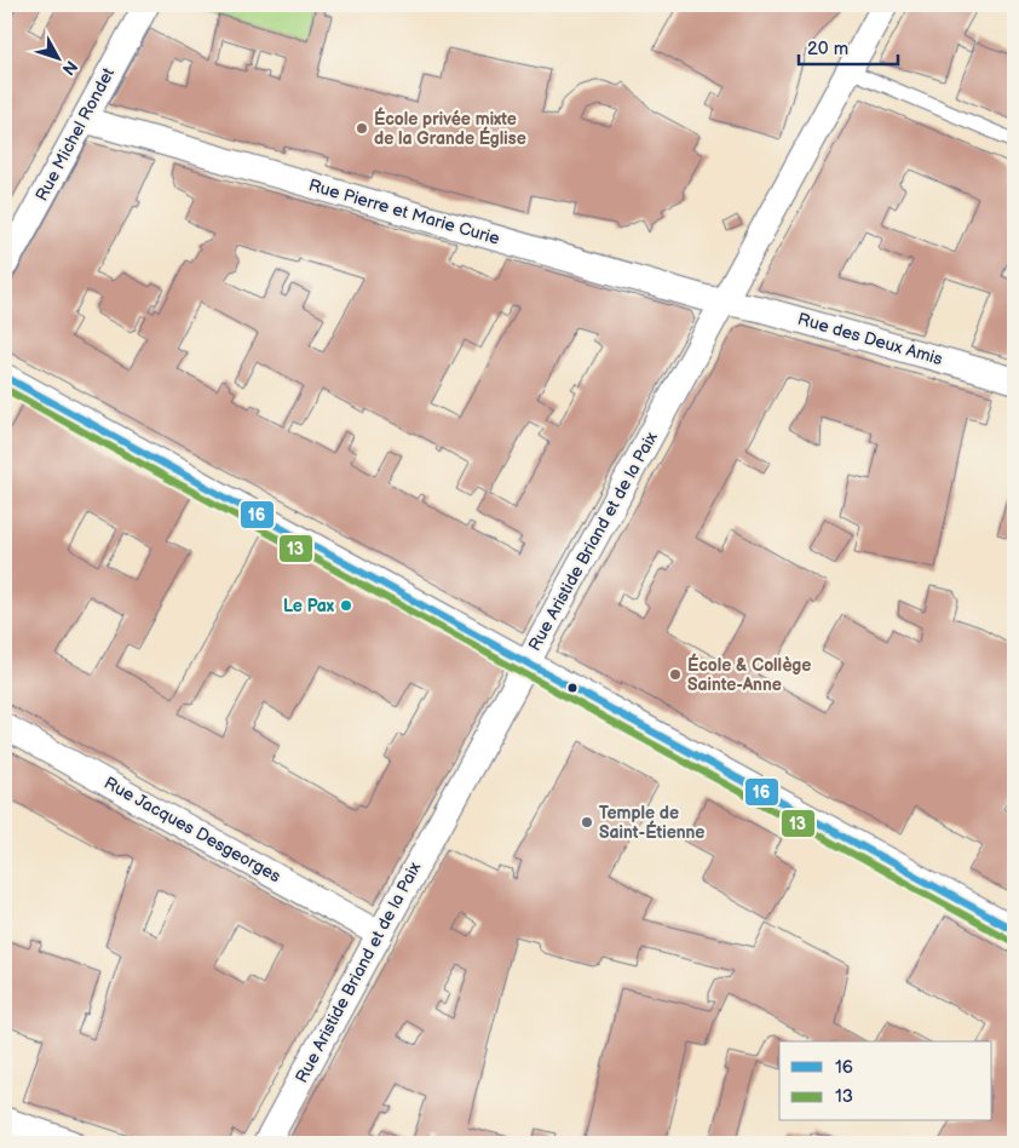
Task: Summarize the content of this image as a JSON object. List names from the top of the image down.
{
  "streets": {
    "street": [
      "Rue Michel Rondet",
      "Rue Pierre et Marie Curie",
      "Rue des Deux Amis",
      "Rue Aristide Briand et de la Paix",
      "Rue Jacques Desgeorges"
    ]
  },
  "crossings": [
    ["Rue Michel Rondet", "Rue Pierre et Marie Curie"],
    ["Rue Pierre et Marie Curie", "Rue des Deux Amis"],
    ["Rue Pierre et Marie Curie", "Rue Aristide Briand et de la Paix"],
    ["Rue des Deux Amis", "Rue Aristide Briand et de la Paix"],
    ["Rue Aristide Briand et de la Paix", "Rue Jacques Desgeorges"]
  ],
  "places": [
    "École privée mixte de la Grande Église",
    "Le Pax",
    "École & Collège Sainte-Anne",
    "Temple de Saint-Étienne"
  ],
  "lines": ["transit line 16", "transit line 13"],
  "legend": ["16", "13"],
  "scale_bar": "20 m",
  "north": "bottom right"
}
